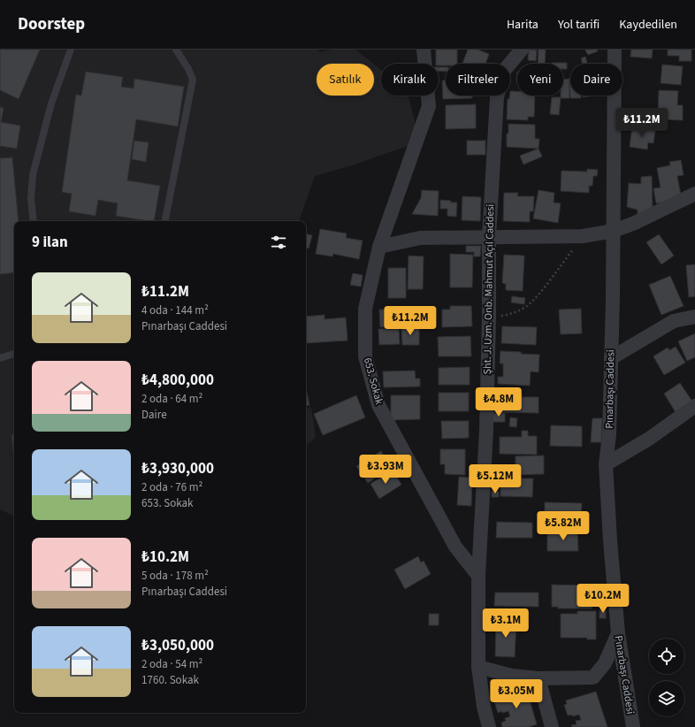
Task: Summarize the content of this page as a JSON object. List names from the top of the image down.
{
  "streets": {
    "street": ["Şht. J. Uzm. Onb. Mahmut Açıl Caddesi", "653. Sokak", "Pınarbaşı Caddesi"]
  },
  "crossings": [
    ["Şht. J. Uzm. Onb. Mahmut Açıl Caddesi", "653. Sokak"]
  ],
  "page": {
    "header": "Doorstep",
    "nav": ["Harita", "Yol tarifi", "Kaydedilen"],
    "chip": [
      "Satılık",
      "Kiralık",
      "Filtreler",
      "Yeni",
      "Daire"
    ],
    "price": [
      "₺11.2M",
      "₺11.2M",
      "₺4.8M",
      "₺3.93M",
      "₺5.12M",
      "₺5.82M",
      "₺10.2M",
      "₺3.1M",
      "₺3.05M"
    ],
    "heading": "9 ilan",
    "list": [
      {
        "name": "₺11.2M",
        "note": "4 oda · 144 m² · Pınarbaşı Caddesi"
      },
      {
        "name": "₺4,800,000",
        "note": "2 oda · 64 m² · Daire"
      },
      {
        "name": "₺3,930,000",
        "note": "2 oda · 76 m² · 653. Sokak"
      },
      {
        "name": "₺10.2M",
        "note": "5 oda · 178 m² · Pınarbaşı Caddesi"
      },
      {
        "name": "₺3,050,000",
        "note": "2 oda · 54 m² · 1760. Sokak"
      }
    ]
  }
}
